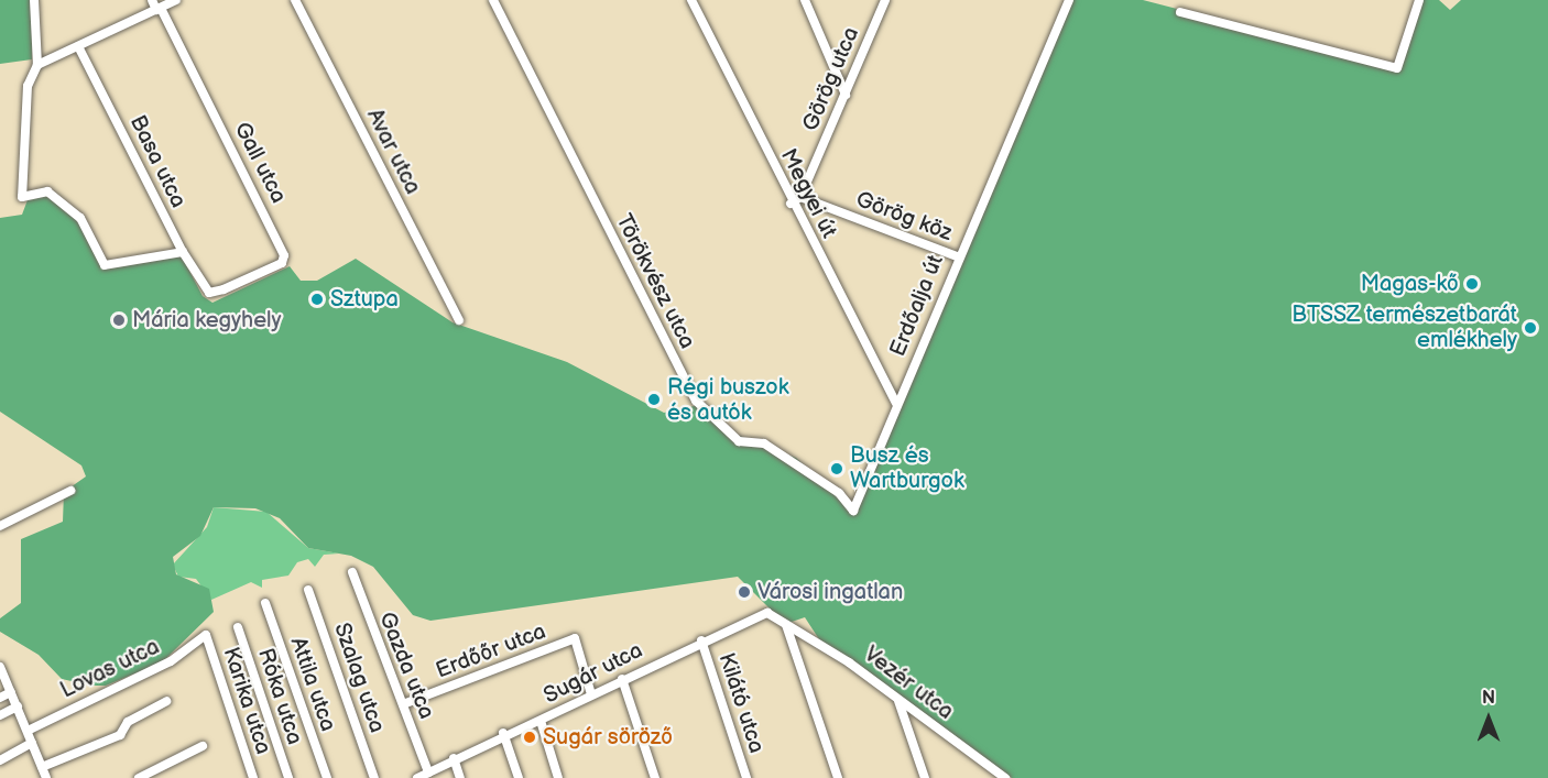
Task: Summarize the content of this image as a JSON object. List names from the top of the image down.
{
  "streets": {
    "street": [
      "Görög utca",
      "Avar utca",
      "Basa utca",
      "Gall utca",
      "Megyei út",
      "Görög köz",
      "Törökvész utca",
      "Erdőalja út",
      "Erdőőr utca",
      "Gazda utca",
      "Lovas utca",
      "Sugár utca",
      "Szalag utca",
      "Vezér utca",
      "Attila utca",
      "Róka utca",
      "Karika utca",
      "Kilátó utca"
    ]
  },
  "crossings": [
    ["Görög utca", "Görög köz"],
    ["Basa utca", "Gall utca"],
    ["Megyei út", "Erdőalja út"],
    ["Görög köz", "Erdőalja út"],
    ["Törökvész utca", "Erdőalja út"],
    ["Erdőőr utca", "Gazda utca"],
    ["Erdőőr utca", "Sugár utca"],
    ["Gazda utca", "Sugár utca"],
    ["Lovas utca", "Karika utca"],
    ["Sugár utca", "Vezér utca"],
    ["Sugár utca", "Kilátó utca"]
  ],
  "places": [
    "Magas-kő",
    "Sztupa",
    "Mária kegyhely",
    "BTSSZ természetbarát emlékhely",
    "Régi buszok és autók",
    "Busz és Wartburgok",
    "Városi ingatlan",
    "Sugár söröző"
  ],
  "north": "top"
}
